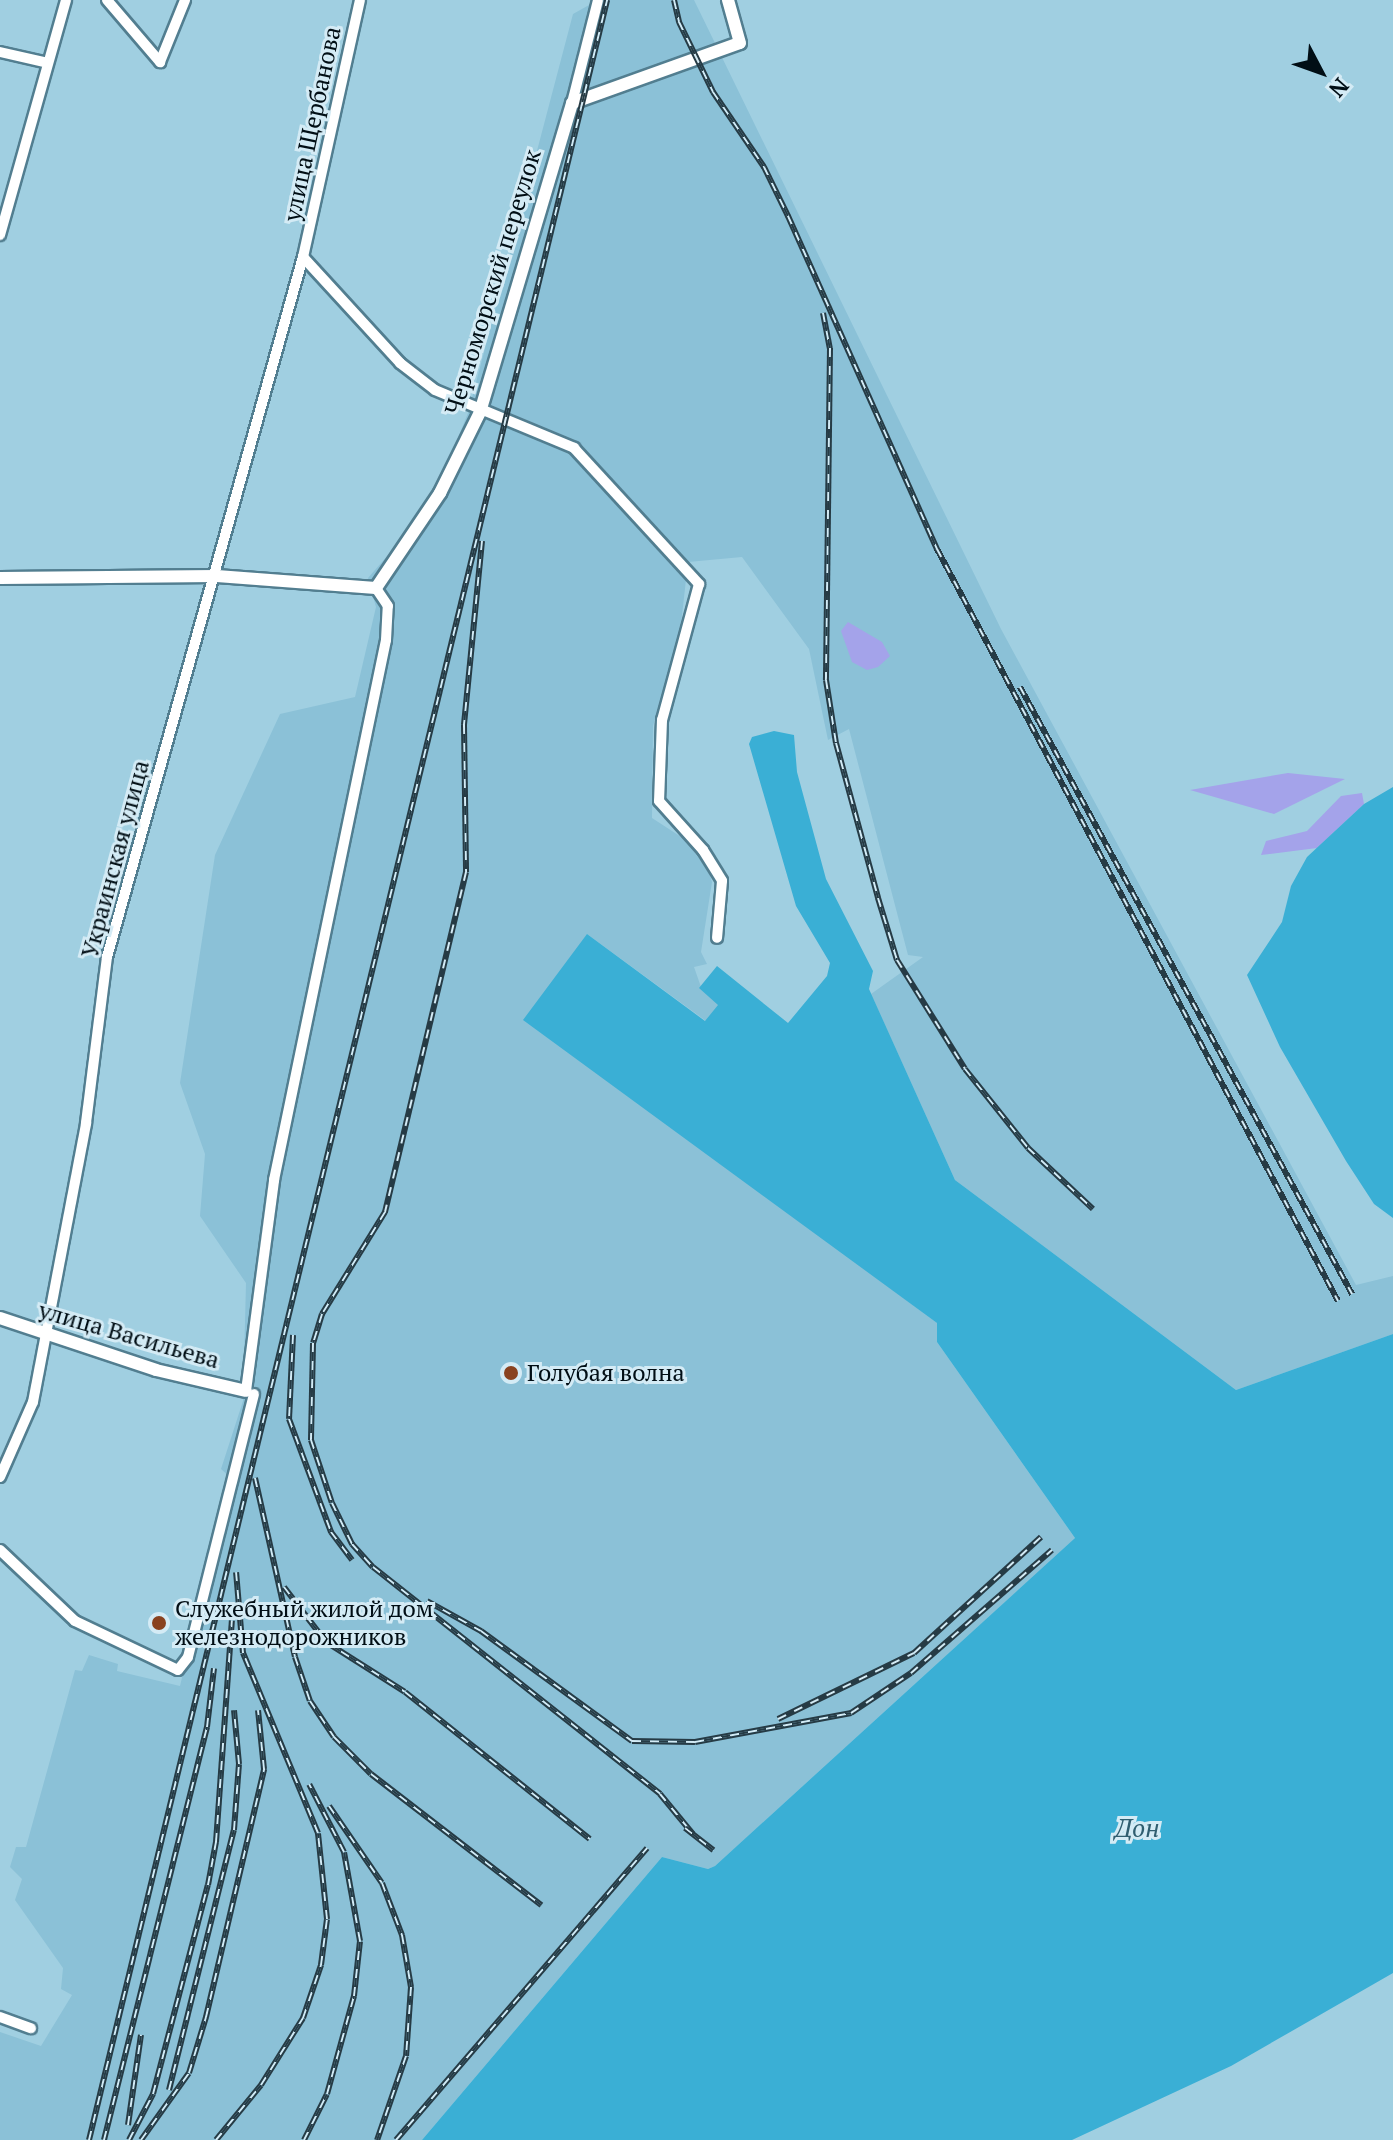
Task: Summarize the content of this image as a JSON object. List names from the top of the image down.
{
  "streets": {
    "street": [
      "улица Щербанова",
      "Черноморский переулок",
      "Украинская улица",
      "улица Васильева"
    ]
  },
  "crossings": [
    ["улица Щербанова", "Украинская улица"],
    ["Украинская улица", "улица Васильева"]
  ],
  "water": ["Дон"],
  "places": ["Голубая волна", "Служебный жилой дом железнодорожников"],
  "north": "bottom right"
}
